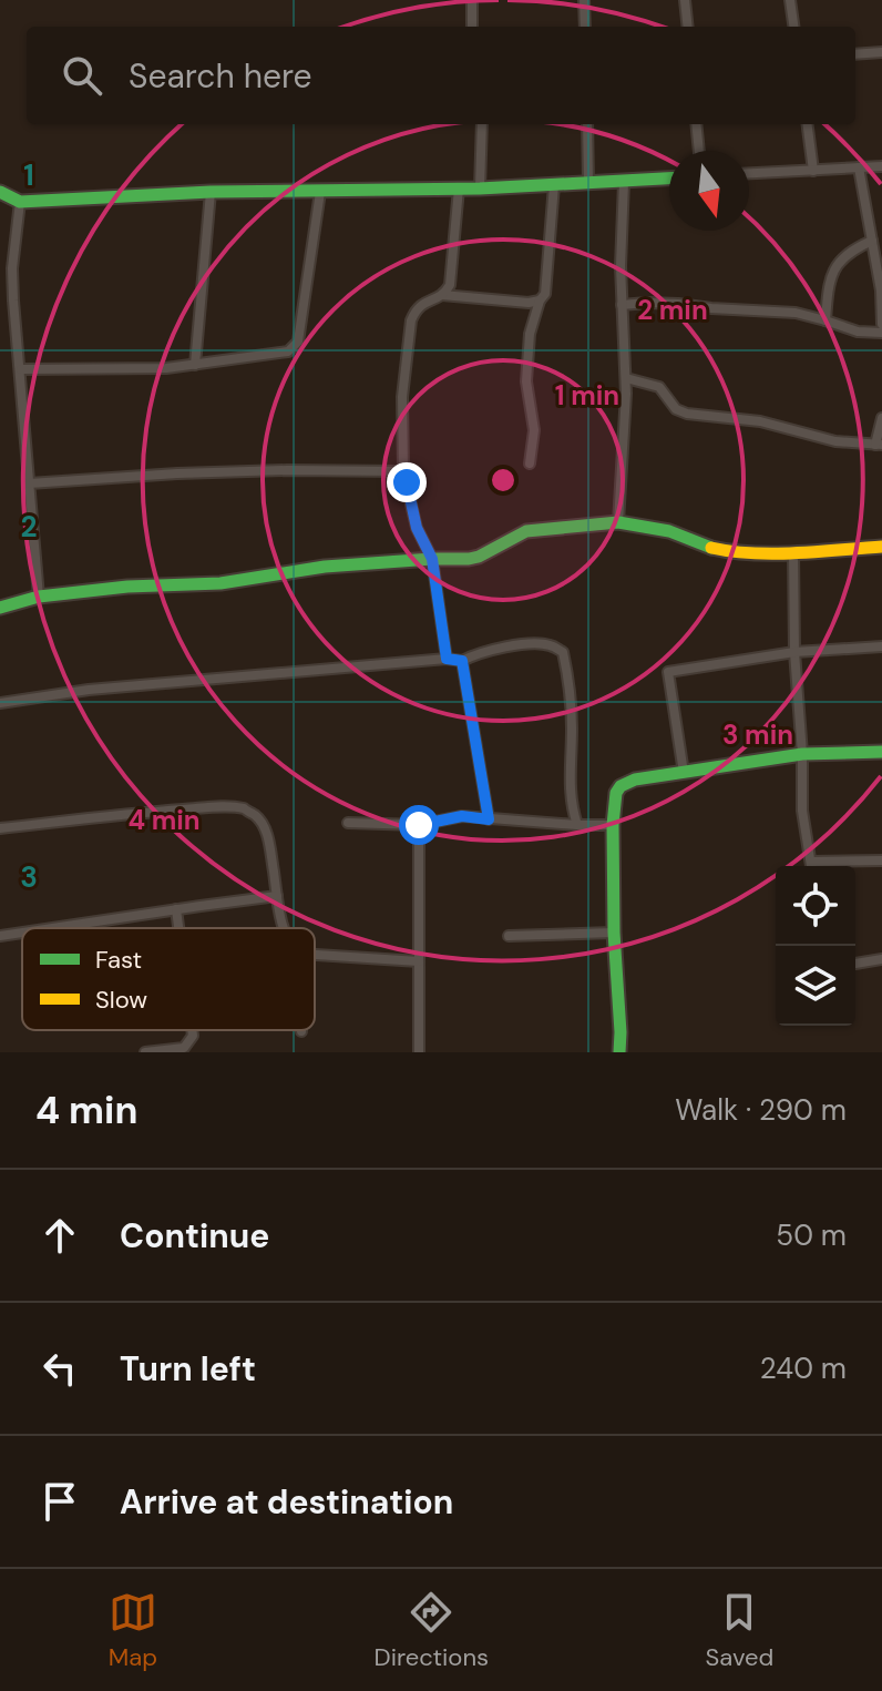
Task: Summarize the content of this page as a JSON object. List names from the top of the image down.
{
  "legend": ["Fast", "Slow"],
  "north": "bottom",
  "page": {
    "search": "Search here",
    "heading": ["4 min", "Walk · 290 m"],
    "list": [
      ["Continue", "50 m"],
      ["Turn left", "240 m"],
      "Arrive at destination"
    ],
    "nav": ["Map", "Directions", "Saved"]
  },
  "grid": {
    "rows": ["1", "2", "3"]
  },
  "rings": [
    "2 min",
    "1 min",
    "3 min",
    "4 min"
  ]
}
